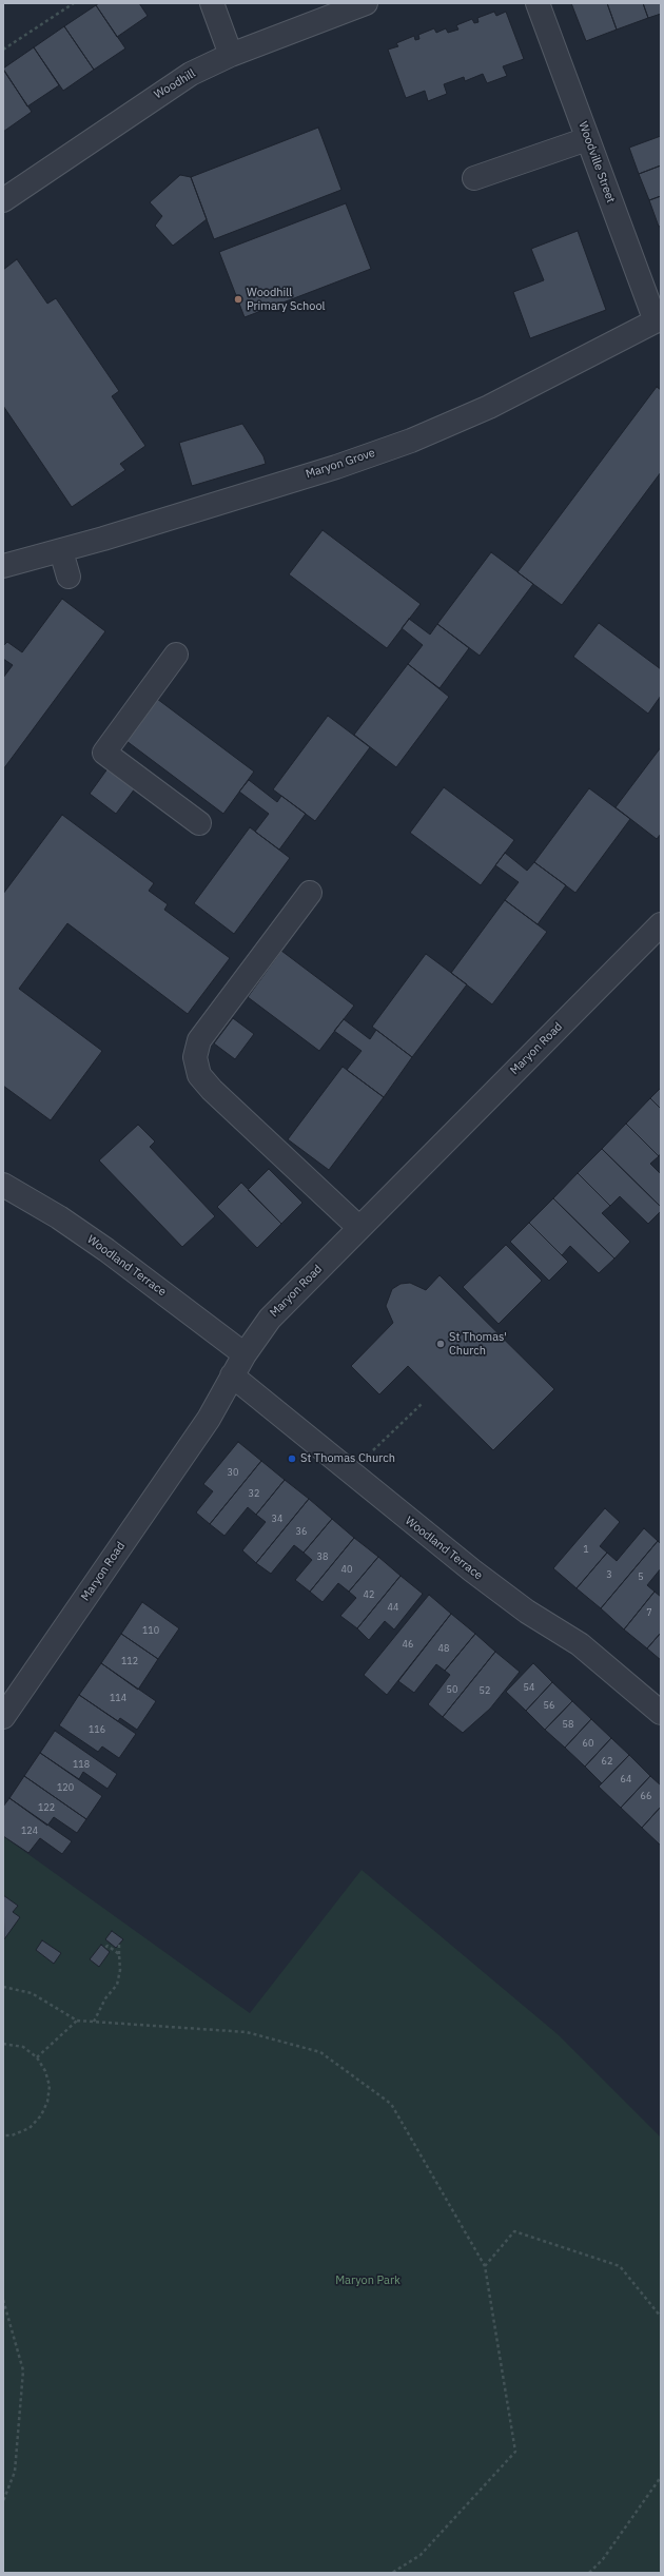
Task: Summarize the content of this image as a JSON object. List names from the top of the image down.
{
  "streets": {
    "street": [
      "Woodhill",
      "Woodville Street",
      "Maryon Grove",
      "Maryon Road",
      "Woodland Terrace"
    ]
  },
  "crossings": [
    ["Woodville Street", "Maryon Grove"],
    ["Maryon Road", "Woodland Terrace"]
  ],
  "parks": ["Maryon Park"],
  "places": ["Woodhill Primary School", "St Thomas' Church", "St Thomas Church"],
  "house_numbers": [
    "30",
    "32",
    "34",
    "36",
    "1",
    "38",
    "40",
    "3",
    "5",
    "42",
    "44",
    "7",
    "110",
    "46",
    "48",
    "112",
    "54",
    "50",
    "52",
    "114",
    "56",
    "58",
    "116",
    "60",
    "62",
    "118",
    "64",
    "120",
    "66",
    "122",
    "124"
  ]
}
